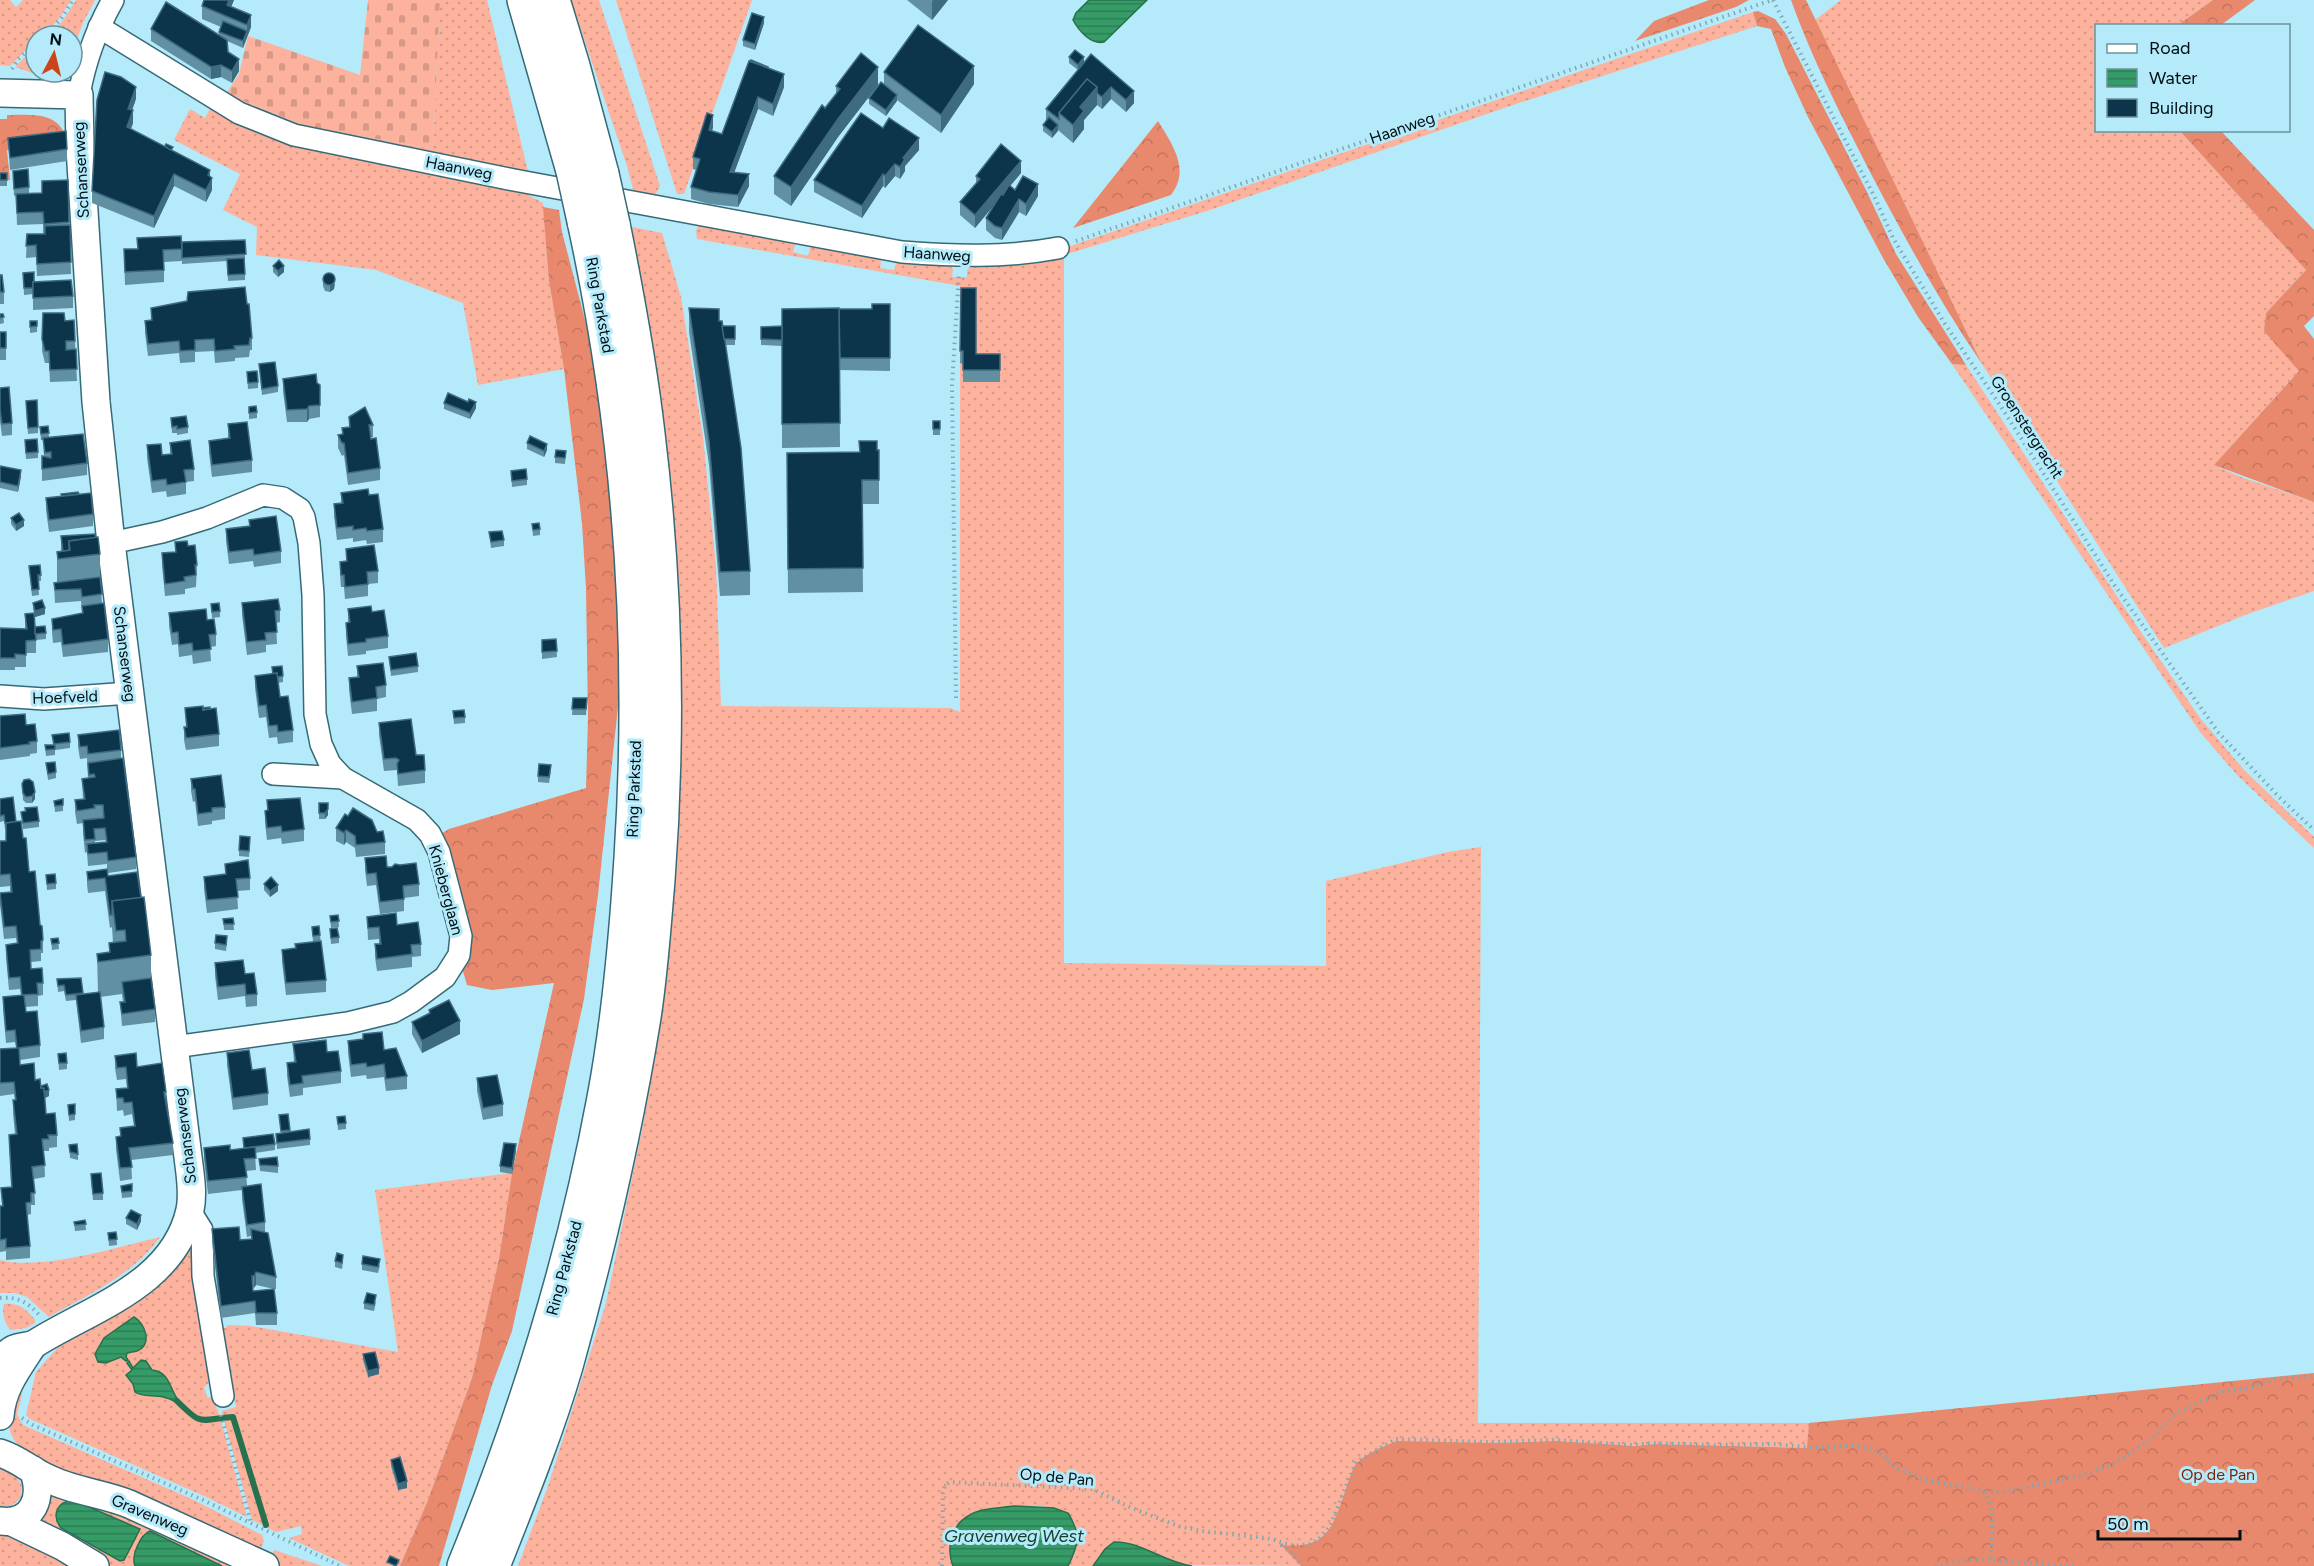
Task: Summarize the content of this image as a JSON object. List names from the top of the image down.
{
  "streets": {
    "highway": ["Ring Parkstad"],
    "street": [
      "Haanweg",
      "Schanserweg",
      "Hoefveld",
      "Knieberglaan",
      "Gravenweg"
    ],
    "path": ["Groenstergracht", "Op de Pan"]
  },
  "crossings": [
    ["Haanweg", "Groenstergracht"],
    ["Schanserweg", "Hoefveld"],
    ["Schanserweg", "Knieberglaan"],
    ["Schanserweg", "Gravenweg"]
  ],
  "water": ["Gravenweg West"],
  "parks": ["Op de Pan"],
  "legend": ["Road", "Water", "Building"],
  "scale_bar": "50 m",
  "north": "top"
}
